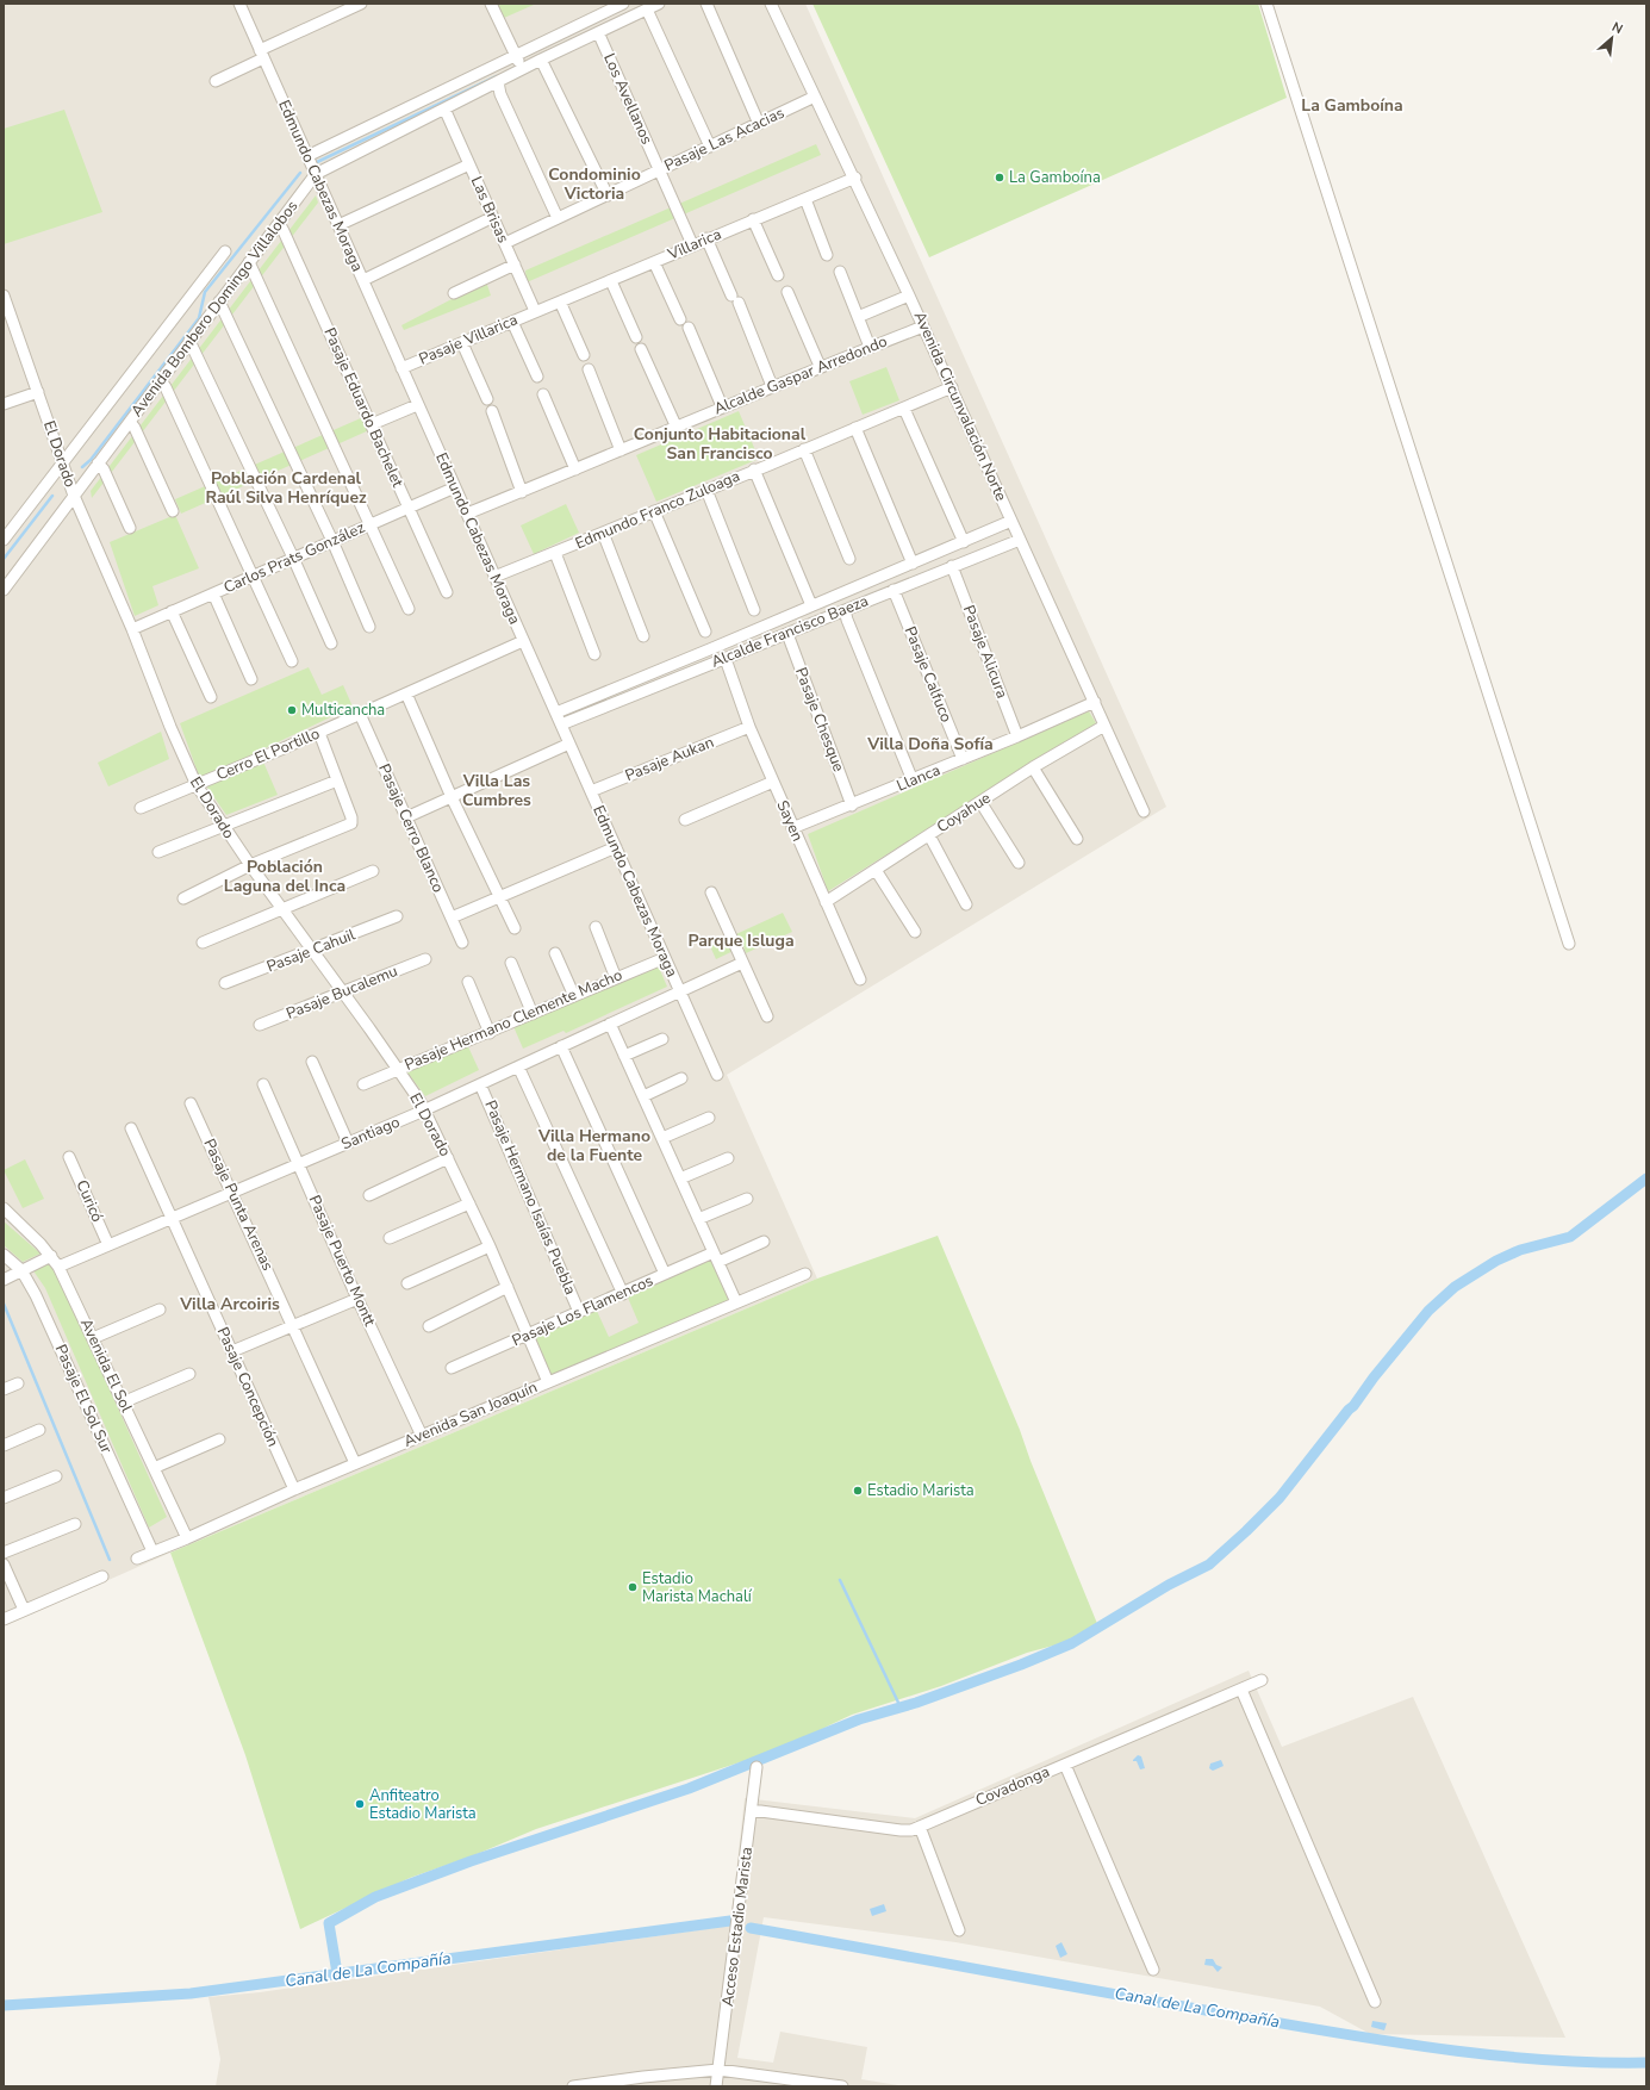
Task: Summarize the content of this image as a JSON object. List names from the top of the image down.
{
  "streets": {
    "street": [
      "Los Avellanos",
      "Pasaje Las Acacias",
      "Edmundo Cabezas Moraga",
      "Las Brisas",
      "Villarica",
      "Avenida Bombero Domingo Villalobos",
      "Pasaje Villarica",
      "Alcalde Gaspar Arredondo",
      "Avenida Circunvalación Norte",
      "Pasaje Eduardo Bachelet",
      "El Dorado",
      "Edmundo Franco Zuloaga",
      "Carlos Prats González",
      "Alcalde Francisco Baeza",
      "Pasaje Alicura",
      "Pasaje Calfuco",
      "Pasaje Chesque",
      "Cerro El Portillo",
      "Pasaje Aukan",
      "Llanca",
      "Coyahue",
      "Sayen",
      "Pasaje Cerro Blanco",
      "Pasaje Cahuil",
      "Pasaje Bucalemu",
      "Pasaje Hermano Clemente Macho",
      "Santiago",
      "Pasaje Hermano Isaías Puebla",
      "Curicó",
      "Pasaje Punta Arenas",
      "Pasaje Puerto Montt",
      "Pasaje Los Flamencos",
      "Avenida El Sol",
      "Pasaje Concepción",
      "Pasaje El Sol Sur",
      "Avenida San Joaquín",
      "Covadonga",
      "Acceso Estadio Marista"
    ]
  },
  "crossings": [
    ["Los Avellanos", "Pasaje Las Acacias"],
    ["Los Avellanos", "Villarica"],
    ["Los Avellanos", "Avenida Bombero Domingo Villalobos"],
    ["Pasaje Las Acacias", "Las Brisas"],
    ["Pasaje Las Acacias", "Avenida Circunvalación Norte"],
    ["Edmundo Cabezas Moraga", "Avenida Bombero Domingo Villalobos"],
    ["Edmundo Cabezas Moraga", "Pasaje Villarica"],
    ["Edmundo Cabezas Moraga", "Alcalde Gaspar Arredondo"],
    ["Edmundo Cabezas Moraga", "Edmundo Franco Zuloaga"],
    ["Edmundo Cabezas Moraga", "Carlos Prats González"],
    ["Edmundo Cabezas Moraga", "Alcalde Francisco Baeza"],
    ["Edmundo Cabezas Moraga", "Cerro El Portillo"],
    ["Edmundo Cabezas Moraga", "Pasaje Aukan"],
    ["Edmundo Cabezas Moraga", "Pasaje Hermano Clemente Macho"],
    ["Edmundo Cabezas Moraga", "Santiago"],
    ["Las Brisas", "Villarica"],
    ["Las Brisas", "Avenida Bombero Domingo Villalobos"],
    ["Las Brisas", "Pasaje Villarica"],
    ["Villarica", "Pasaje Villarica"],
    ["Villarica", "Avenida Circunvalación Norte"],
    ["Avenida Bombero Domingo Villalobos", "Pasaje Eduardo Bachelet"],
    ["Avenida Bombero Domingo Villalobos", "El Dorado"],
    ["Alcalde Gaspar Arredondo", "Avenida Circunvalación Norte"],
    ["Avenida Circunvalación Norte", "Edmundo Franco Zuloaga"],
    ["Avenida Circunvalación Norte", "Alcalde Francisco Baeza"],
    ["Avenida Circunvalación Norte", "Llanca"],
    ["Avenida Circunvalación Norte", "Coyahue"],
    ["Pasaje Eduardo Bachelet", "Carlos Prats González"],
    ["El Dorado", "Carlos Prats González"],
    ["El Dorado", "Cerro El Portillo"],
    ["El Dorado", "Pasaje Cahuil"],
    ["El Dorado", "Pasaje Bucalemu"],
    ["El Dorado", "Pasaje Hermano Clemente Macho"],
    ["El Dorado", "Santiago"],
    ["El Dorado", "Pasaje Los Flamencos"],
    ["El Dorado", "Avenida San Joaquín"],
    ["Alcalde Francisco Baeza", "Pasaje Alicura"],
    ["Alcalde Francisco Baeza", "Pasaje Calfuco"],
    ["Alcalde Francisco Baeza", "Pasaje Chesque"],
    ["Alcalde Francisco Baeza", "Sayen"],
    ["Pasaje Alicura", "Llanca"],
    ["Pasaje Calfuco", "Llanca"],
    ["Pasaje Chesque", "Llanca"],
    ["Cerro El Portillo", "Pasaje Cerro Blanco"],
    ["Pasaje Aukan", "Sayen"],
    ["Llanca", "Sayen"],
    ["Coyahue", "Sayen"],
    ["Santiago", "Pasaje Hermano Isaías Puebla"],
    ["Santiago", "Curicó"],
    ["Santiago", "Pasaje Punta Arenas"],
    ["Santiago", "Pasaje Puerto Montt"],
    ["Santiago", "Avenida El Sol"],
    ["Santiago", "Pasaje Concepción"],
    ["Pasaje Hermano Isaías Puebla", "Pasaje Los Flamencos"],
    ["Pasaje Punta Arenas", "Avenida San Joaquín"],
    ["Pasaje Puerto Montt", "Avenida San Joaquín"],
    ["Avenida El Sol", "Avenida San Joaquín"],
    ["Pasaje Concepción", "Avenida San Joaquín"],
    ["Pasaje El Sol Sur", "Avenida San Joaquín"],
    ["Covadonga", "Acceso Estadio Marista"]
  ],
  "districts": [
    "La Gamboína",
    "Condominio Victoria",
    "Conjunto Habitacional San Francisco",
    "Población Cardenal Raúl Silva Henríquez",
    "Villa Doña Sofía",
    "Villa Las Cumbres",
    "Población Laguna del Inca",
    "Parque Isluga",
    "Villa Hermano de la Fuente",
    "Villa Arcoiris"
  ],
  "water": ["Canal de La Compañía"],
  "places": [
    "La Gamboína",
    "Multicancha",
    "Estadio Marista",
    "Estadio Marista Machalí",
    "Anfiteatro Estadio Marista"
  ],
  "north": "top right"
}
